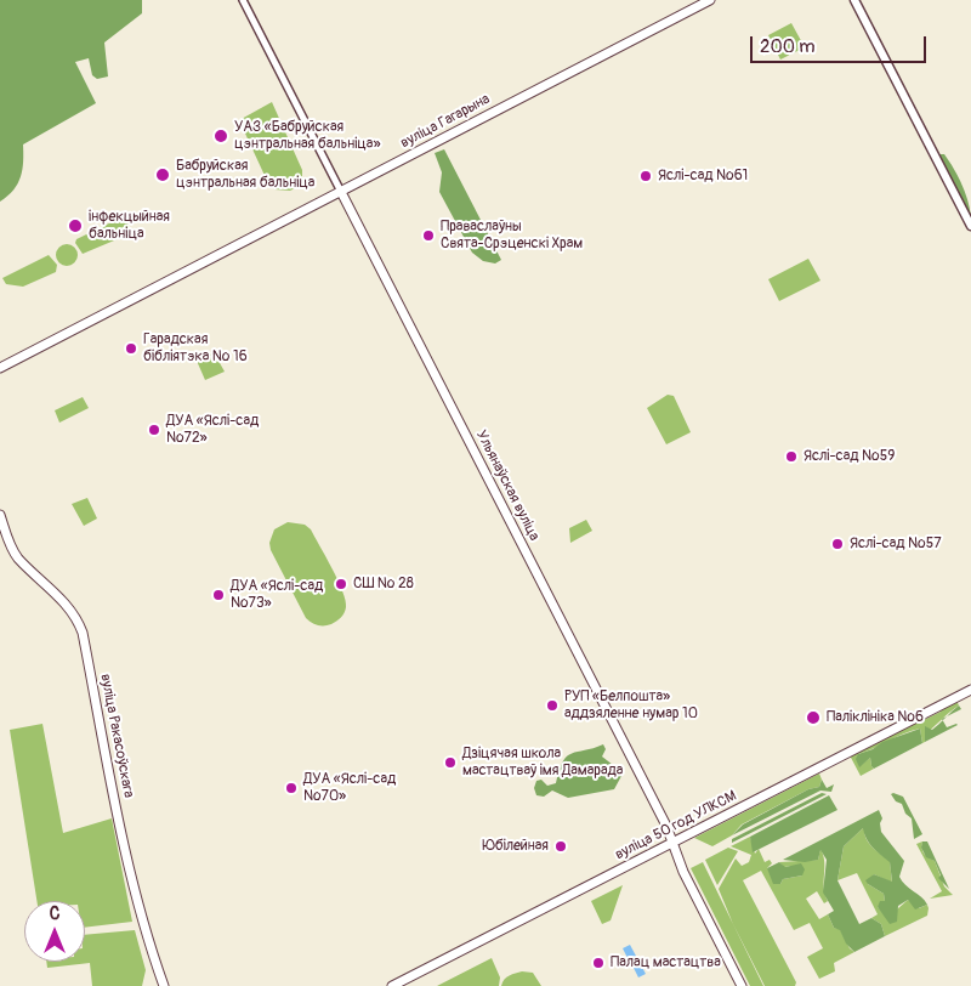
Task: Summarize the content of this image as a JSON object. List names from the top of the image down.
{
  "streets": {
    "main road": [
      "вуліца Гагарына",
      "Ульянаўская вуліца",
      "вуліца Ракасоўскага",
      "вуліца 50 год УЛКСМ"
    ]
  },
  "crossings": [
    ["вуліца Гагарына", "Ульянаўская вуліца"],
    ["Ульянаўская вуліца", "вуліца 50 год УЛКСМ"]
  ],
  "places": [
    "УАЗ «Бабруйская цэнтральная бальніца»",
    "Бабруйская цэнтральная бальніца",
    "Яслі-сад №61",
    "інфекцыйная бальніца",
    "Праваслаўны Свята-Срэценскі Храм",
    "Гарадская бібліятэка № 16",
    "ДУА «Яслі-сад №72»",
    "Яслі-сад №59",
    "Яслі-сад №57",
    "СШ № 28",
    "ДУА «Яслі-сад №73»",
    "РУП «Белпошта» аддзяленне нумар 10",
    "Паліклініка №6",
    "Дзіцячая школа мастацтваў імя Дамарада",
    "ДУА «Яслі-сад №70»",
    "Юбілейная",
    "Палац мастацтва"
  ],
  "scale_bar": "200 m",
  "north": "top"
}
